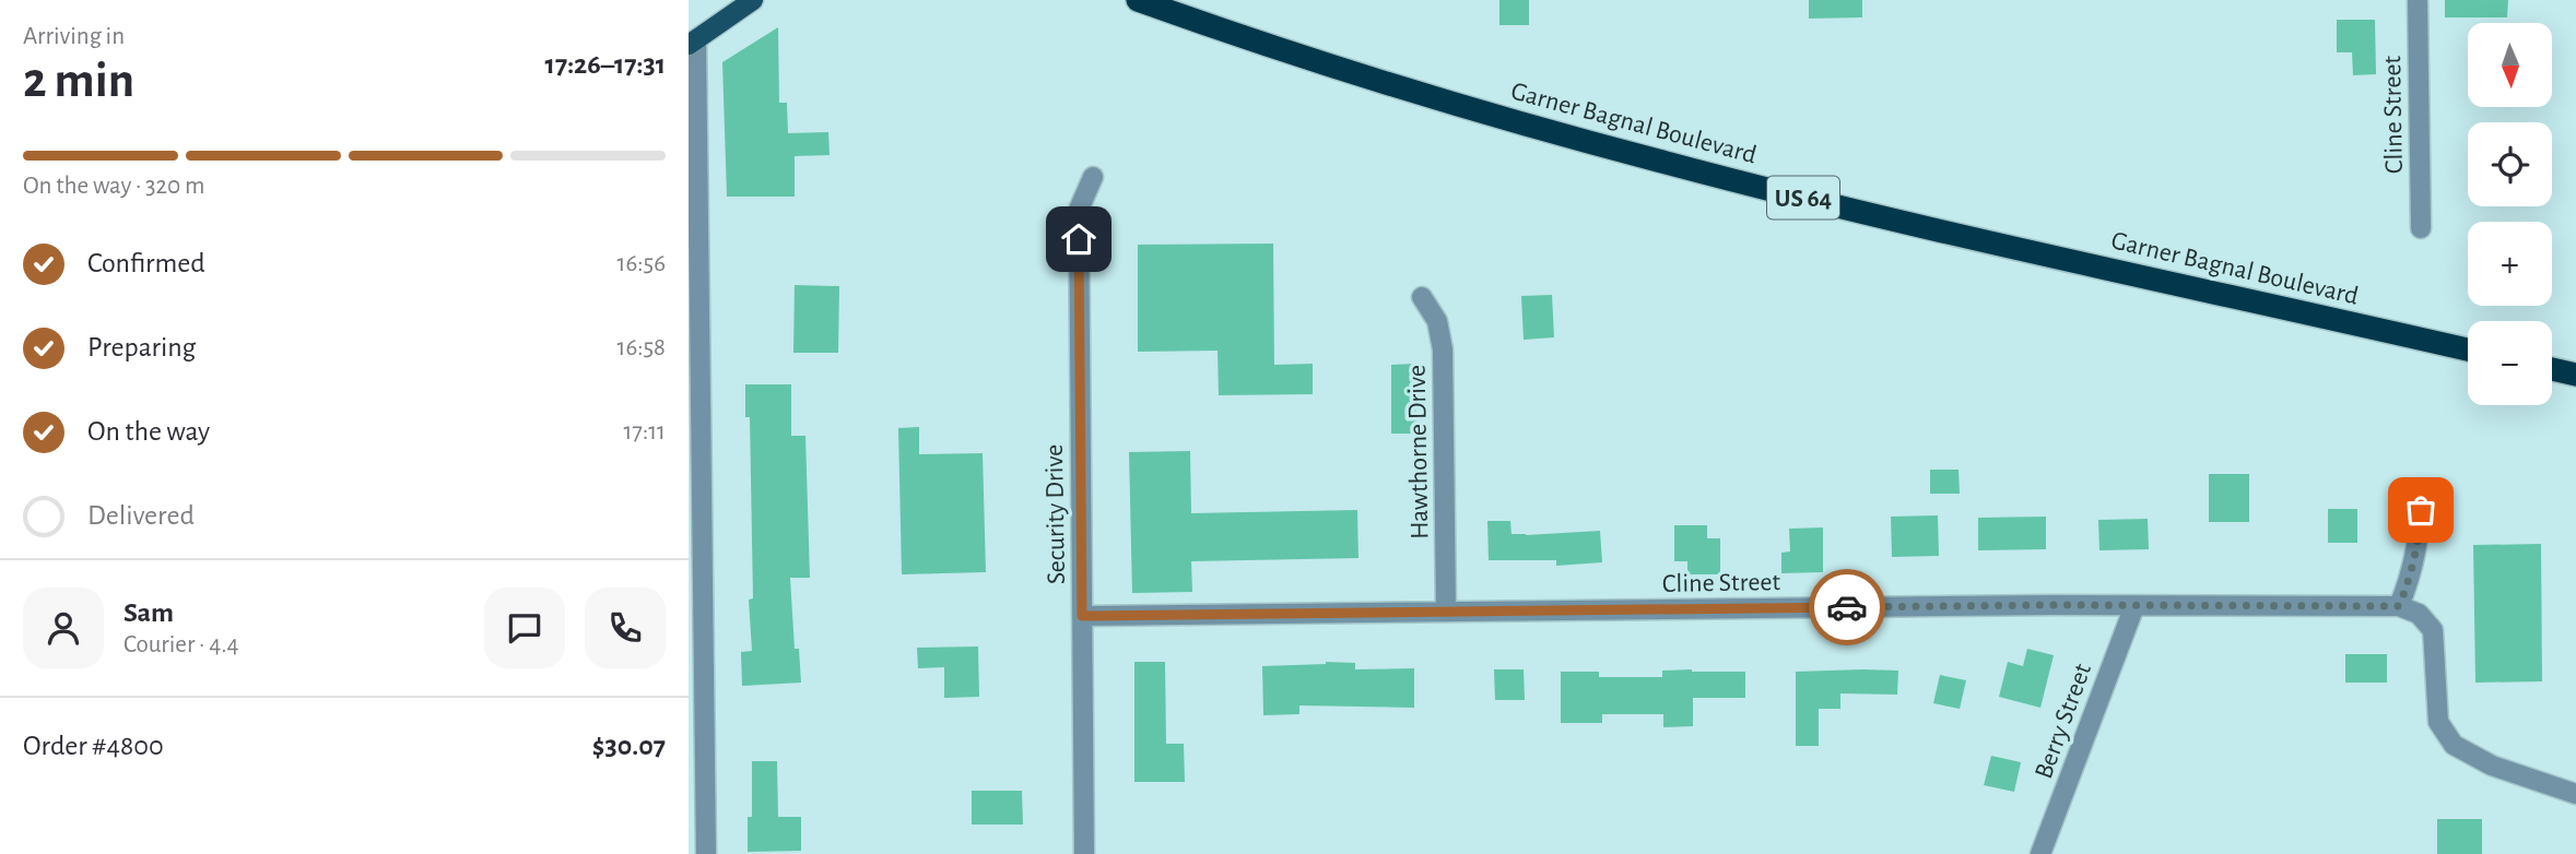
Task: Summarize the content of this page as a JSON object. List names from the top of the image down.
{
  "streets": {
    "highway": ["Garner Bagnal Boulevard", "US 64"],
    "street": [
      "Cline Street",
      "Hawthorne Drive",
      "Security Drive",
      "Berry Street"
    ]
  },
  "crossings": [
    ["Cline Street", "Hawthorne Drive"],
    ["Cline Street", "Security Drive"],
    ["Cline Street", "Berry Street"]
  ],
  "north": "bottom",
  "page": {
    "heading": ["2 min", "Arriving in", "17:26–17:31"],
    "panel": [
      "Sam",
      "Courier · 4.4",
      "Order #4800",
      "$30.07"
    ],
    "map_buttons": ["+", "−"],
    "bar": "On the way · 320 m",
    "list": [
      ["Confirmed", "16:56"],
      ["Preparing", "16:58"],
      ["On the way", "17:11"],
      "Delivered"
    ]
  }
}
